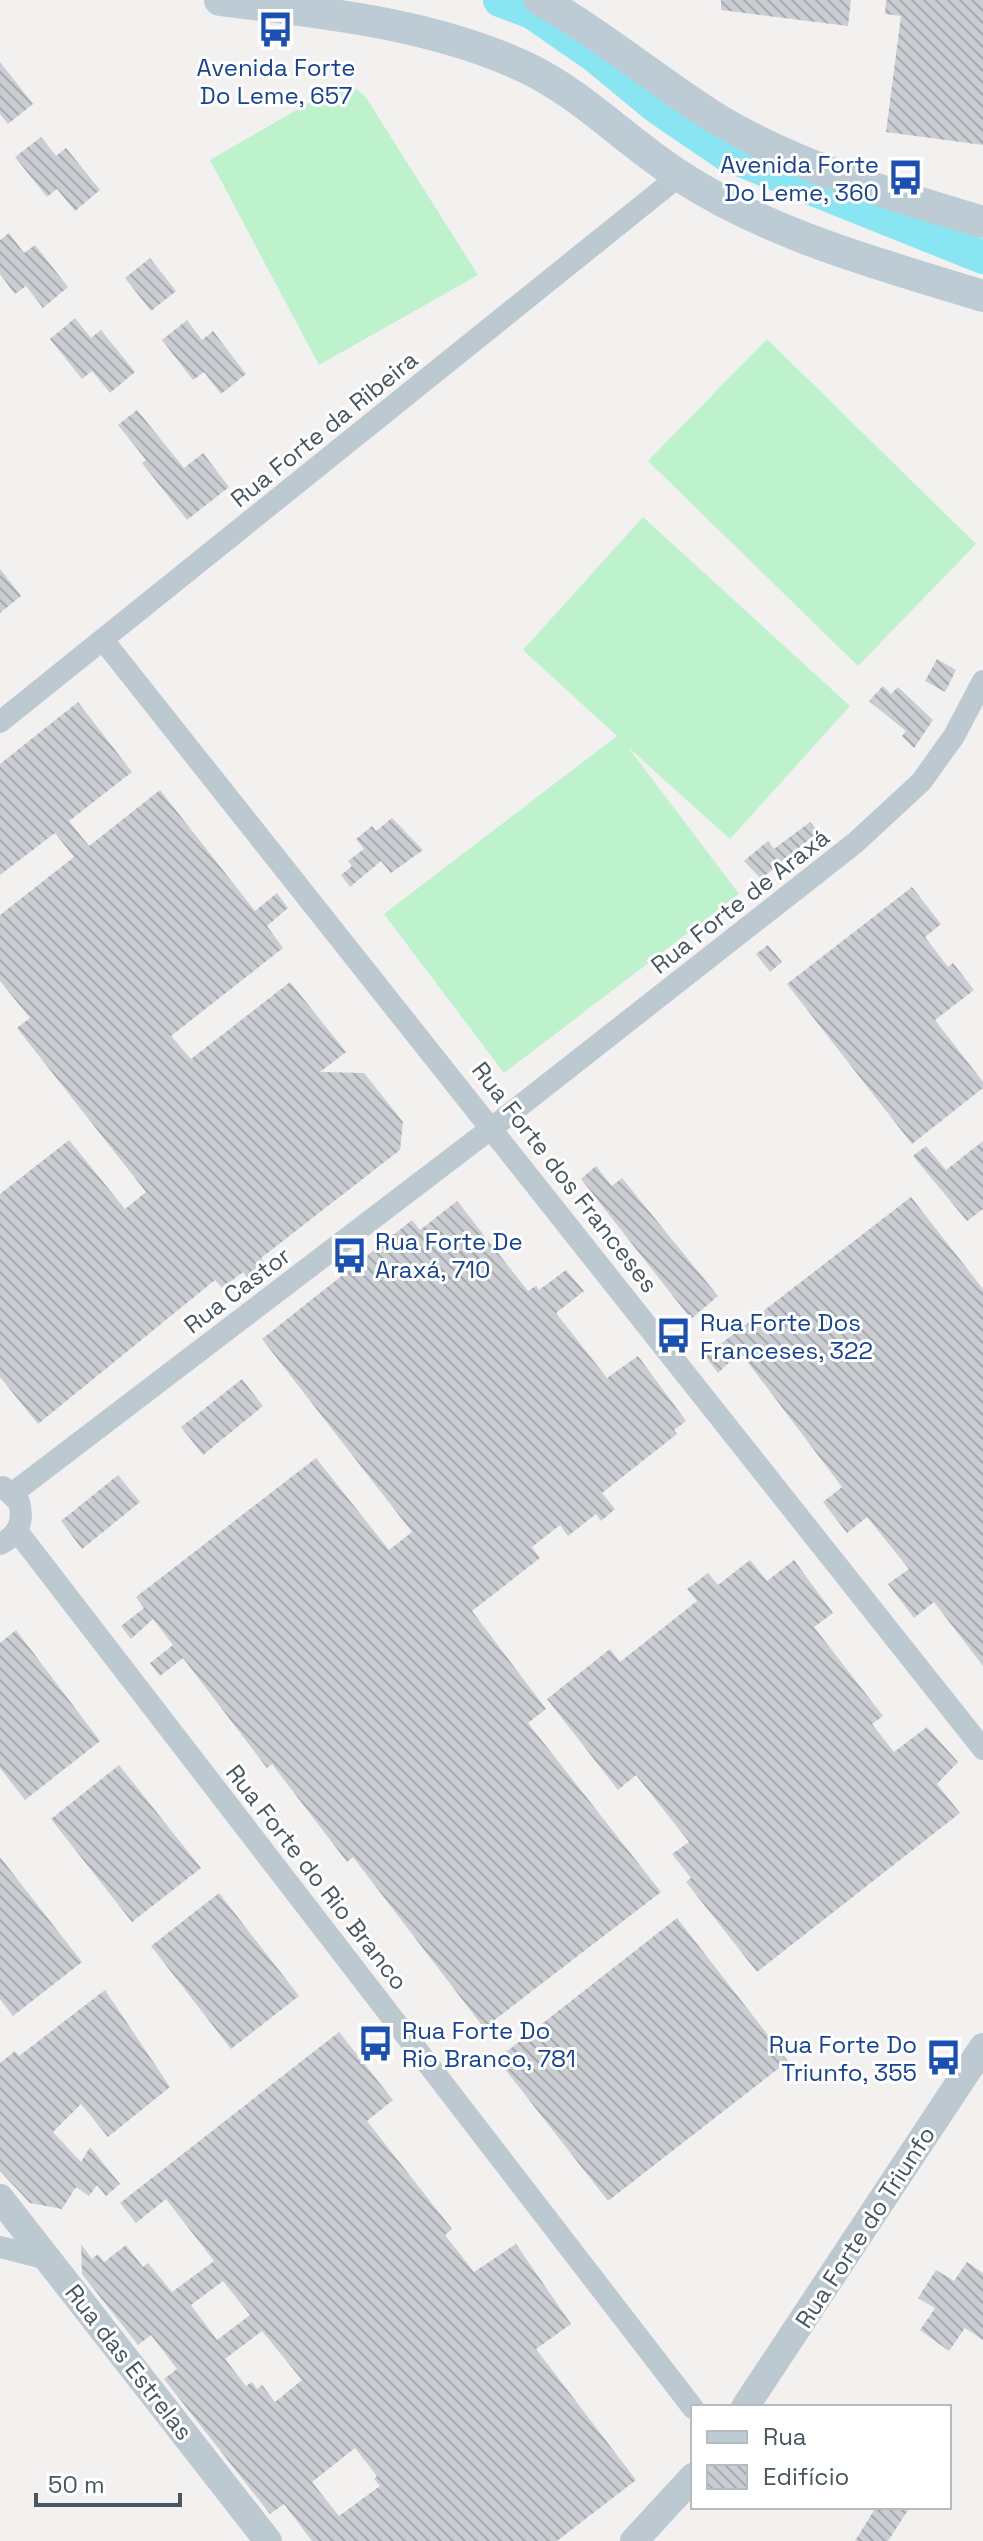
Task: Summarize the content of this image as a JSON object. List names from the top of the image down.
{
  "streets": {
    "street": [
      "Rua Forte da Ribeira",
      "Rua Forte de Araxá",
      "Rua Forte dos Franceses",
      "Rua Castor",
      "Rua Forte do Rio Branco",
      "Rua Forte do Triunfo",
      "Rua das Estrelas"
    ]
  },
  "crossings": [
    ["Rua Forte da Ribeira", "Rua Forte dos Franceses"],
    ["Rua Forte de Araxá", "Rua Forte dos Franceses"],
    ["Rua Forte de Araxá", "Rua Castor"],
    ["Rua Forte dos Franceses", "Rua Castor"]
  ],
  "places": {
    "bus stop": [
      "Avenida Forte Do Leme, 657",
      "Avenida Forte Do Leme, 360",
      "Rua Forte De Araxá, 710",
      "Rua Forte Dos Franceses, 322",
      "Rua Forte Do Rio Branco, 781",
      "Rua Forte Do Triunfo, 355"
    ]
  },
  "legend": ["Rua", "Edifício"],
  "scale_bar": "50 m"
}
